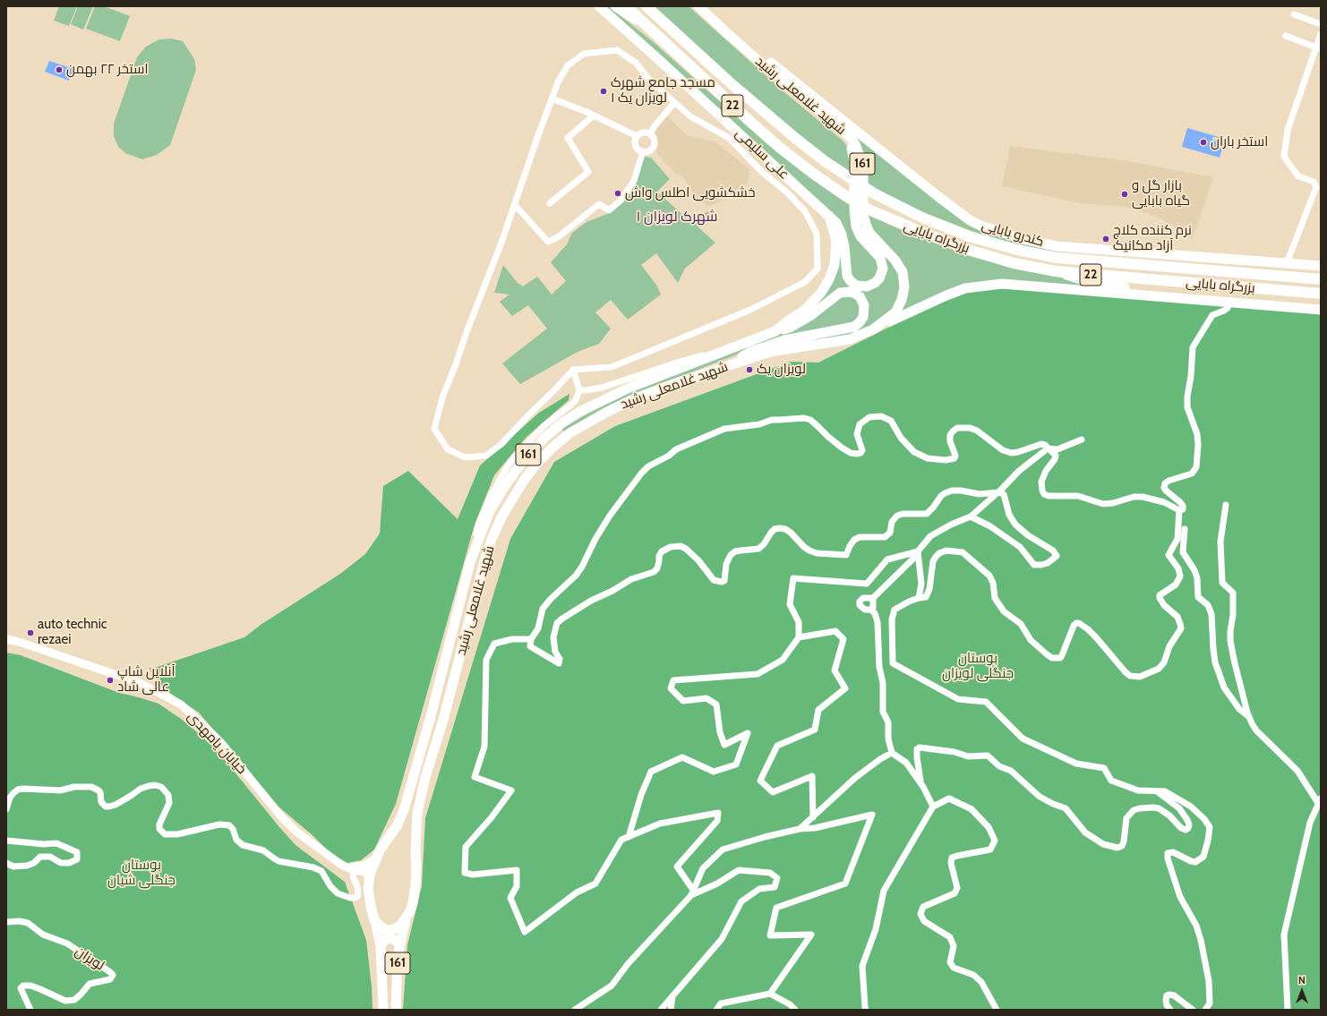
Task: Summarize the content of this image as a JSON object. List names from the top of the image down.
{
  "streets": {
    "highway": ["22", "بزرگراه بابایی"],
    "main road": [
      "شهید غلامعلی رشید",
      "علی سلیمی",
      "161",
      "کندرو بابایی",
      "خیابان یامهدی"
    ],
    "street": ["لویزان"]
  },
  "crossings": [
    ["شهید غلامعلی رشید", "علی سلیمی"],
    ["شهید غلامعلی رشید", "161"],
    ["شهید غلامعلی رشید", "کندرو بابایی"],
    ["شهید غلامعلی رشید", "خیابان یامهدی"],
    ["علی سلیمی", "کندرو بابایی"]
  ],
  "districts": ["شهرک لویزان ۱"],
  "parks": ["بوستان جنگلی لویزان", "بوستان جنگلی شیان"],
  "places": [
    "استخر ۲۲ بهمن",
    "مسجد جامع شهرک لویزان یک ۱",
    "استخر باران",
    "خشکشویی اطلس واش",
    "بازار گل و گیاه بابایی",
    "نرم کننده کلاچ آزاد مکانیک",
    "لویزان یک",
    "auto technic rezaei",
    "آنلاین شاپ عالی شاد"
  ],
  "north": "top"
}
